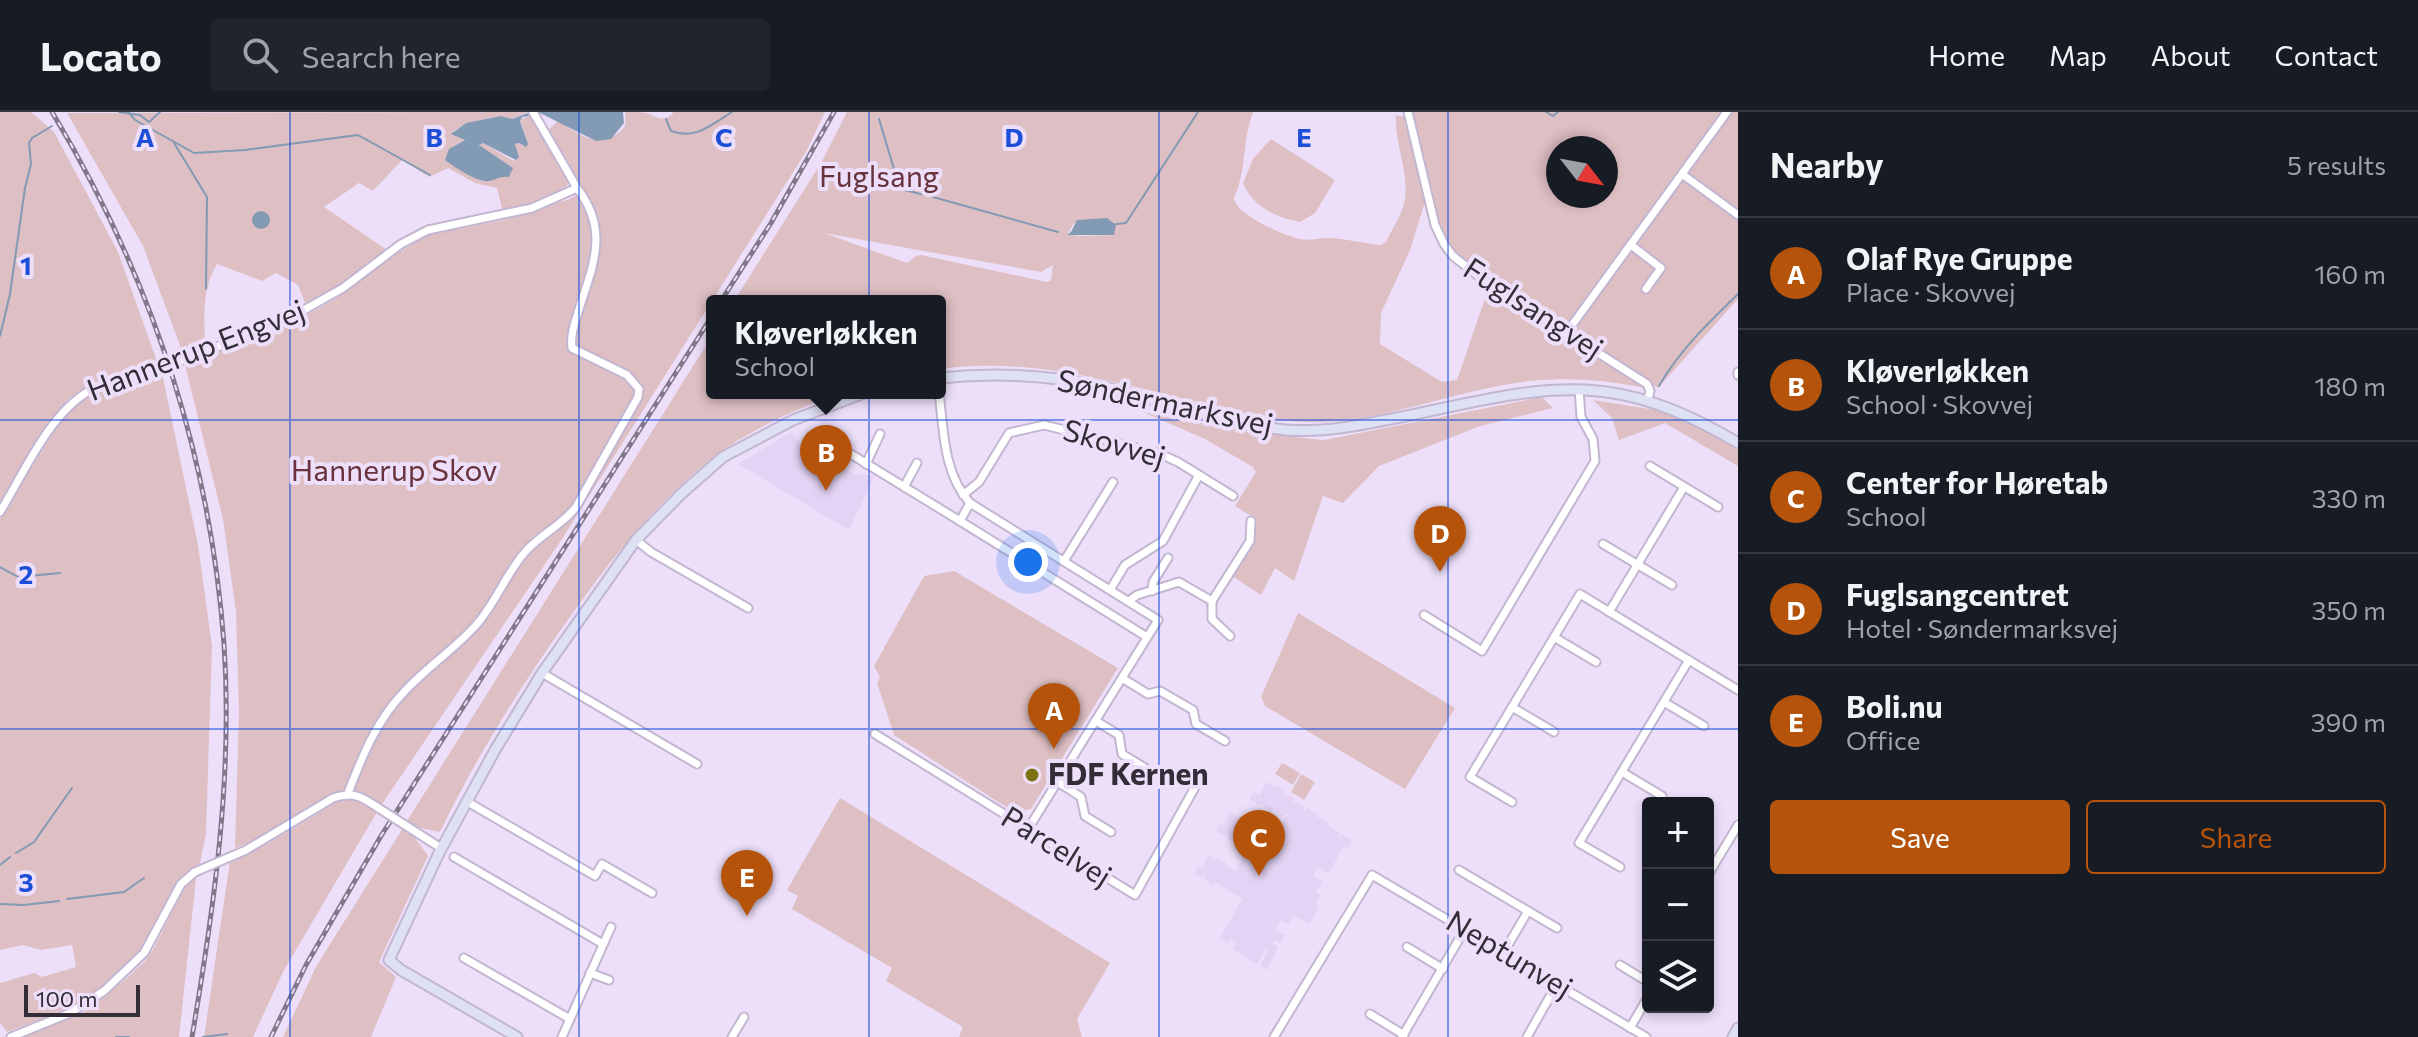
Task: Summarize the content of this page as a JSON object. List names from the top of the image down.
{
  "streets": {
    "street": [
      "Fuglsangvej",
      "Hannerup Engvej",
      "Søndermarksvej",
      "Skovvej",
      "Parcelvej",
      "Neptunvej"
    ]
  },
  "crossings": [
    ["Fuglsangvej", "Søndermarksvej"]
  ],
  "parks": ["Fuglsang", "Hannerup Skov"],
  "places": ["FDF Kernen"],
  "scale_bar": "100 m",
  "north": "bottom right",
  "page": {
    "header": "Locato",
    "search": "Search here",
    "nav": [
      "Home",
      "Map",
      "About",
      "Contact"
    ],
    "heading": ["Nearby", "5 results"],
    "list": [
      {
        "mark": "A",
        "name": "Olaf Rye Gruppe",
        "note": "Place · Skovvej",
        "value": "160 m"
      },
      {
        "mark": "B",
        "name": "Kløverløkken",
        "note": "School · Skovvej",
        "value": "180 m"
      },
      {
        "mark": "C",
        "name": "Center for Høretab",
        "note": "School",
        "value": "330 m"
      },
      {
        "mark": "D",
        "name": "Fuglsangcentret",
        "note": "Hotel · Søndermarksvej",
        "value": "350 m"
      },
      {
        "mark": "E",
        "name": "Boli.nu",
        "note": "Office",
        "value": "390 m"
      }
    ],
    "popup": ["Kløverløkken", "School"],
    "pins": [
      "B",
      "D",
      "A",
      "C",
      "E"
    ],
    "buttons": ["Save", "Share"],
    "map_buttons": ["+", "−"],
    "scale": "100 m"
  },
  "grid": {
    "columns": [
      "A",
      "B",
      "C",
      "D",
      "E"
    ],
    "rows": ["1", "2", "3"]
  }
}
